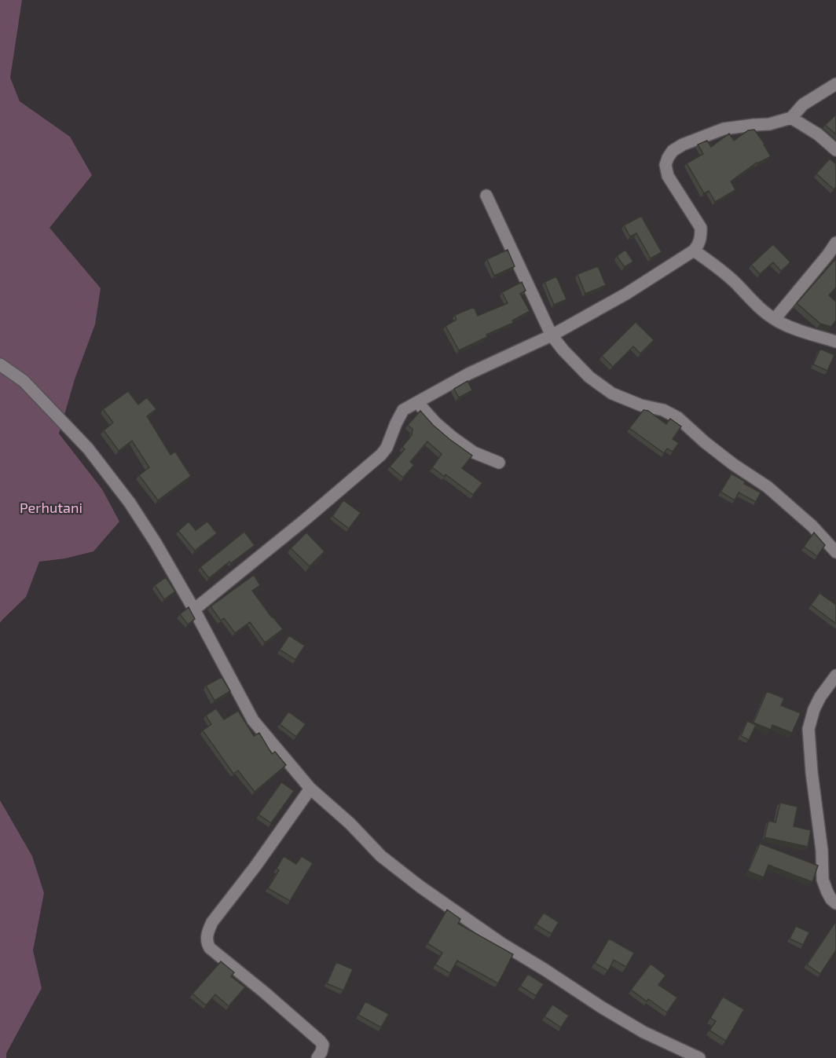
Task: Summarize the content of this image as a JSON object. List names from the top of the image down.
{
  "parks": ["Perhutani"]
}
